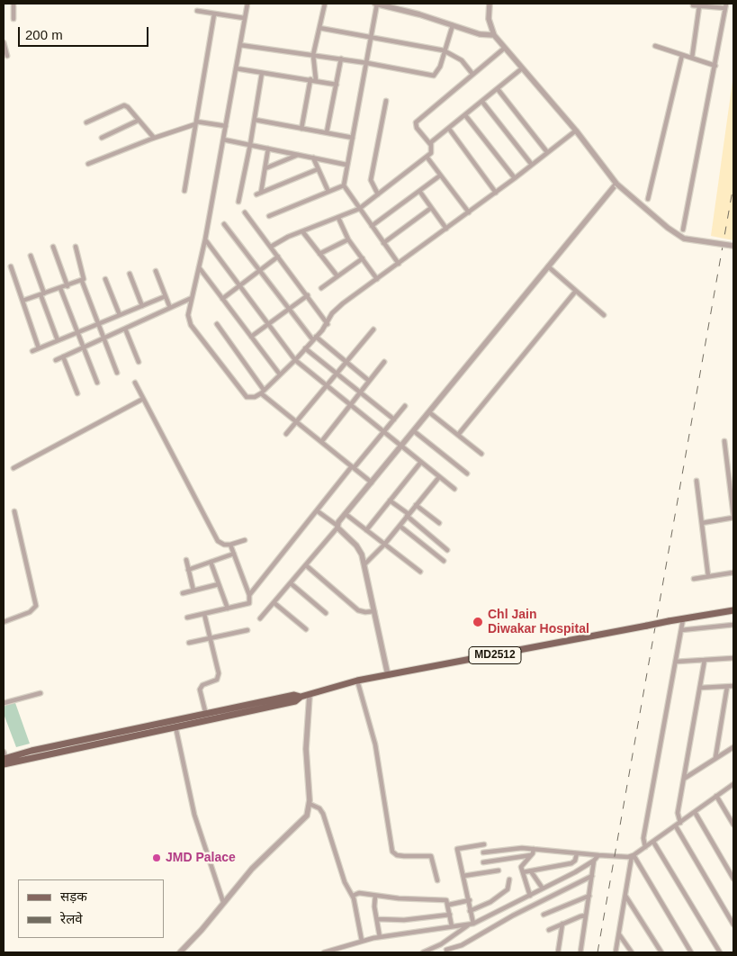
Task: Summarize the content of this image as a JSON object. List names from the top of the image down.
{
  "streets": {
    "main road": ["MD2512"]
  },
  "places": ["Chl Jain Diwakar Hospital", "JMD Palace"],
  "legend": ["सड़क", "रेलवे"],
  "scale_bar": "200 m"
}
